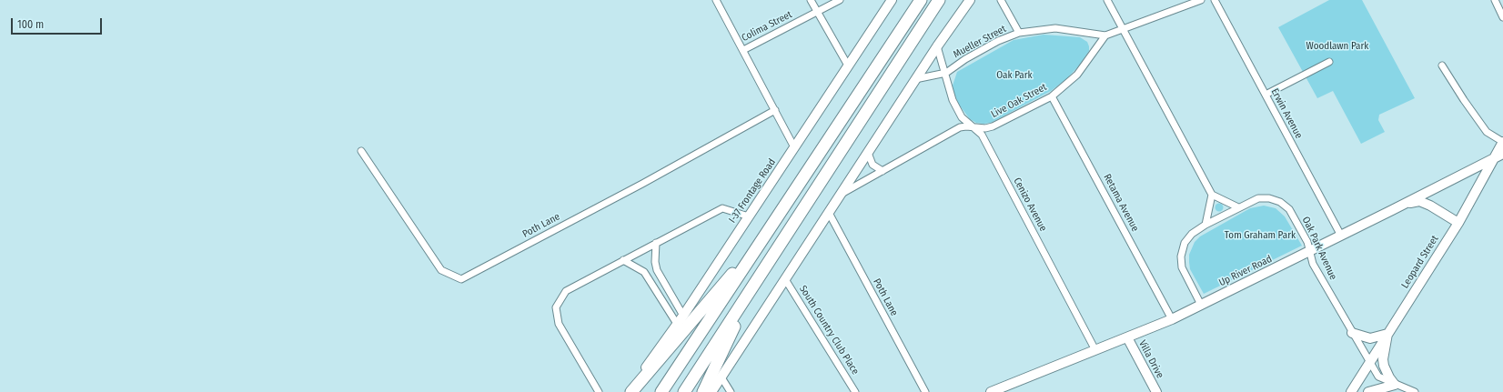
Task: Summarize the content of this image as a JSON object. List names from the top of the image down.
{
  "streets": {
    "main road": [
      "I-37 Frontage Road",
      "Leopard Street",
      "Up River Road",
      "Villa Drive"
    ],
    "street": [
      "Colima Street",
      "Mueller Street",
      "Live Oak Street",
      "Erwin Avenue",
      "Retama Avenue",
      "Cenizo Avenue",
      "Poth Lane",
      "Oak Park Avenue",
      "South Country Club Place"
    ]
  },
  "crossings": [
    ["Mueller Street", "Live Oak Street"],
    ["Mueller Street", "Cenizo Avenue"],
    ["Live Oak Street", "Retama Avenue"],
    ["Live Oak Street", "Cenizo Avenue"],
    ["Erwin Avenue", "Up River Road"],
    ["Retama Avenue", "Up River Road"],
    ["Cenizo Avenue", "Up River Road"],
    ["Oak Park Avenue", "Leopard Street"],
    ["Oak Park Avenue", "Up River Road"],
    ["Leopard Street", "Up River Road"],
    ["Up River Road", "Villa Drive"]
  ],
  "parks": ["Woodlawn Park", "Oak Park", "Tom Graham Park"],
  "scale_bar": "100 m"
}
